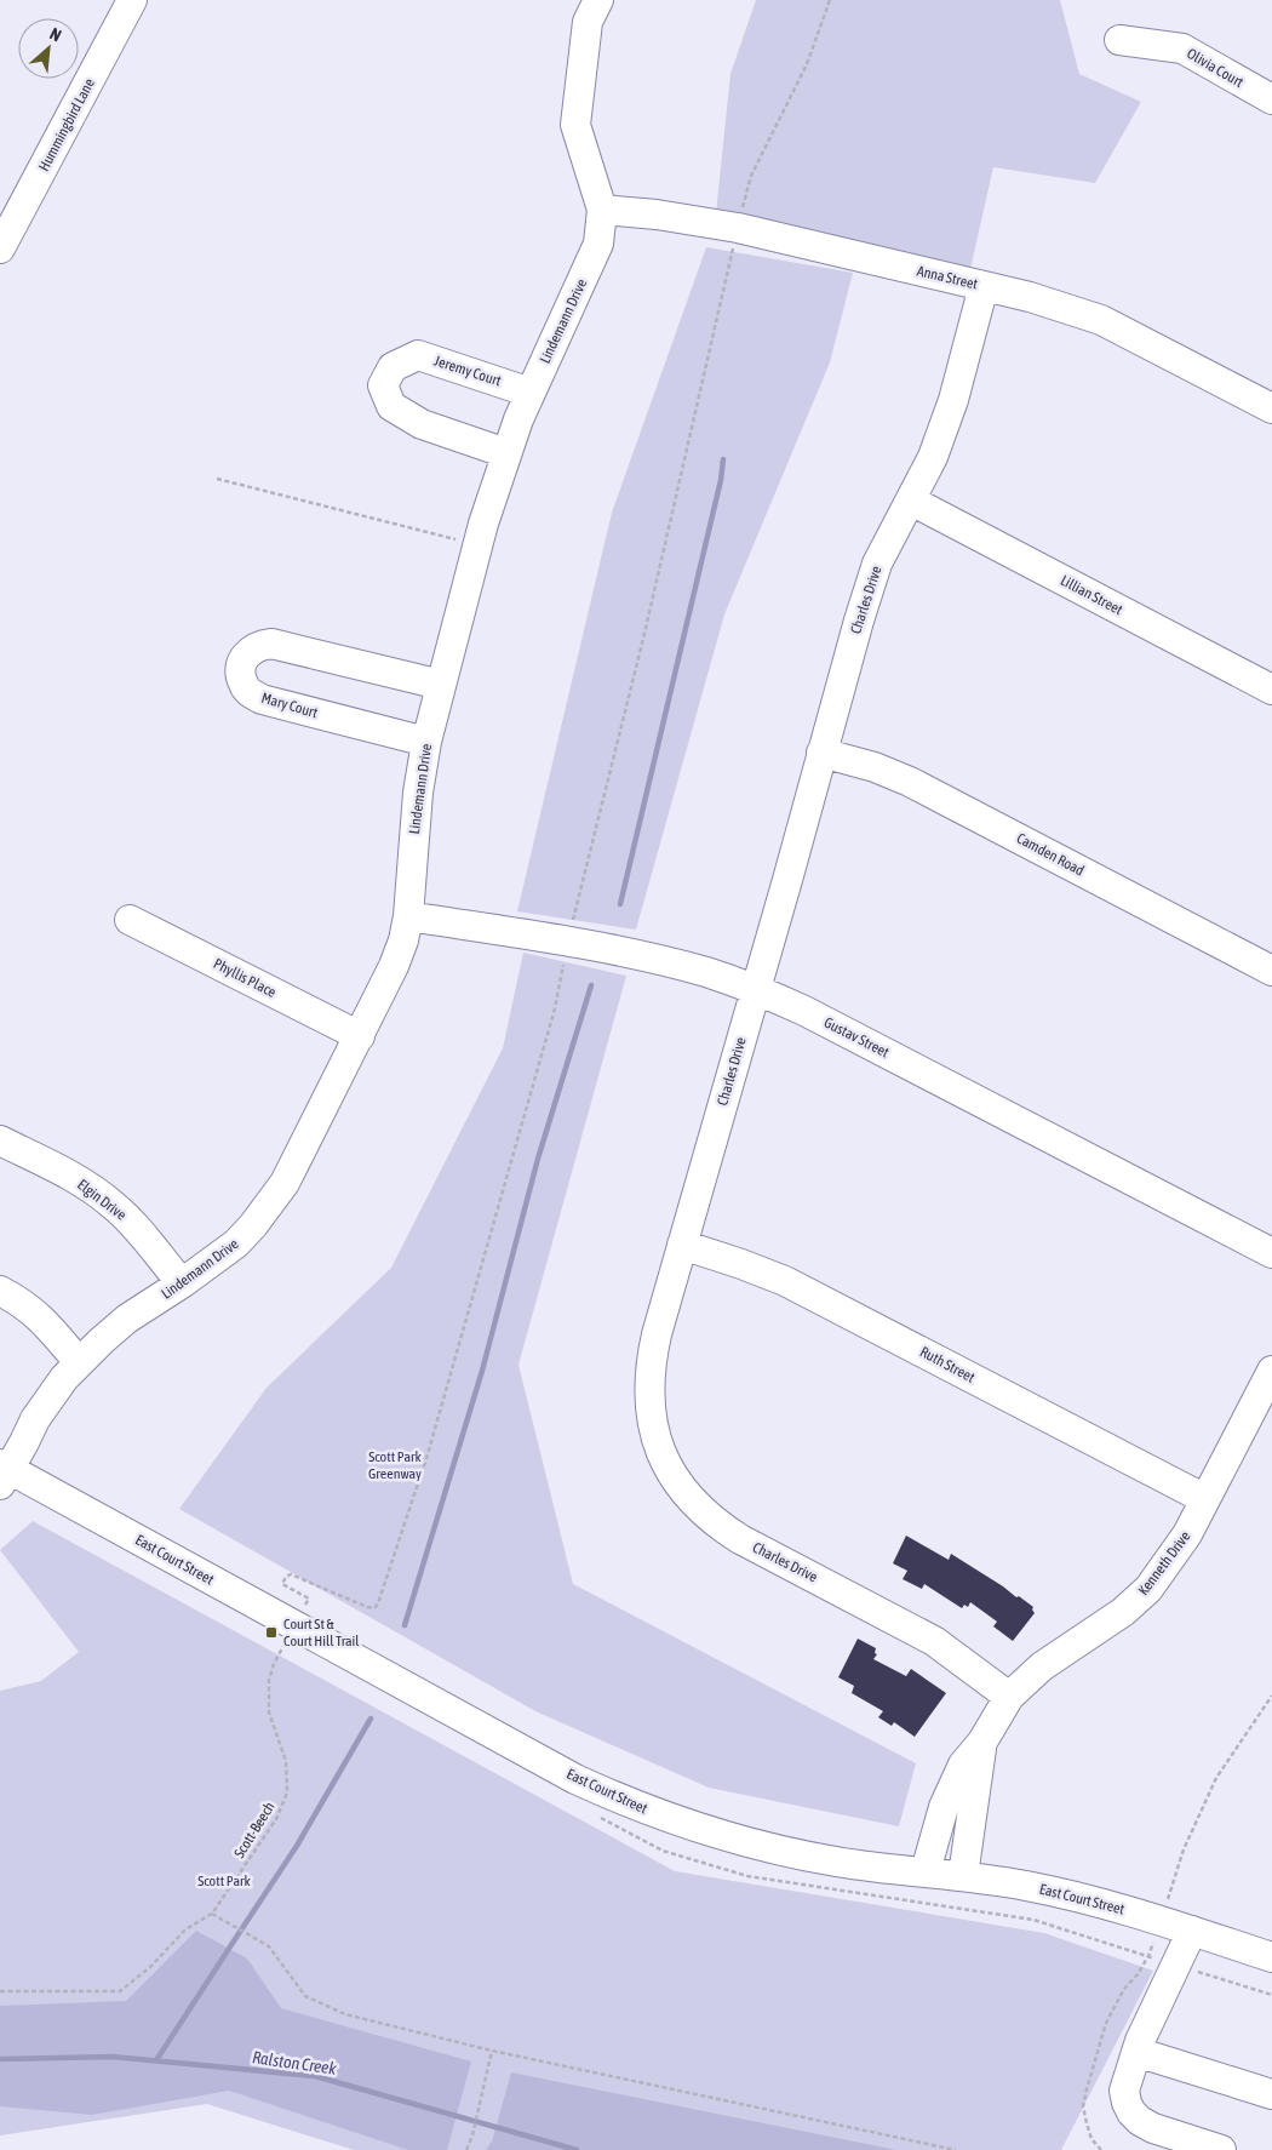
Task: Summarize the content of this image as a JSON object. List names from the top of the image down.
{
  "streets": {
    "street": [
      "Olivia Court",
      "Hummingbird Lane",
      "Anna Street",
      "Lindemann Drive",
      "Jeremy Court",
      "Lillian Street",
      "Charles Drive",
      "Mary Court",
      "Camden Road",
      "Phyllis Place",
      "Gustav Street",
      "Elgin Drive",
      "Ruth Street",
      "East Court Street",
      "Kenneth Drive"
    ],
    "path": ["Scott-Beech"]
  },
  "crossings": [
    ["Anna Street", "Lindemann Drive"],
    ["Anna Street", "Charles Drive"],
    ["Lindemann Drive", "Jeremy Court"],
    ["Lindemann Drive", "Mary Court"],
    ["Lindemann Drive", "Phyllis Place"],
    ["Lindemann Drive", "Gustav Street"],
    ["Lindemann Drive", "Elgin Drive"],
    ["Lindemann Drive", "East Court Street"],
    ["Lillian Street", "Charles Drive"],
    ["Charles Drive", "Camden Road"],
    ["Charles Drive", "Gustav Street"],
    ["Charles Drive", "Ruth Street"],
    ["Charles Drive", "Kenneth Drive"],
    ["Gustav Street", "Scott-Beech"],
    ["Ruth Street", "Kenneth Drive"],
    ["East Court Street", "Kenneth Drive"],
    ["East Court Street", "Scott-Beech"]
  ],
  "water": ["Ralston Creek"],
  "parks": ["Scott Park Greenway", "Scott Park"],
  "places": {
    "transit": ["Court St & Court Hill Trail"]
  },
  "north": "top right"
}
